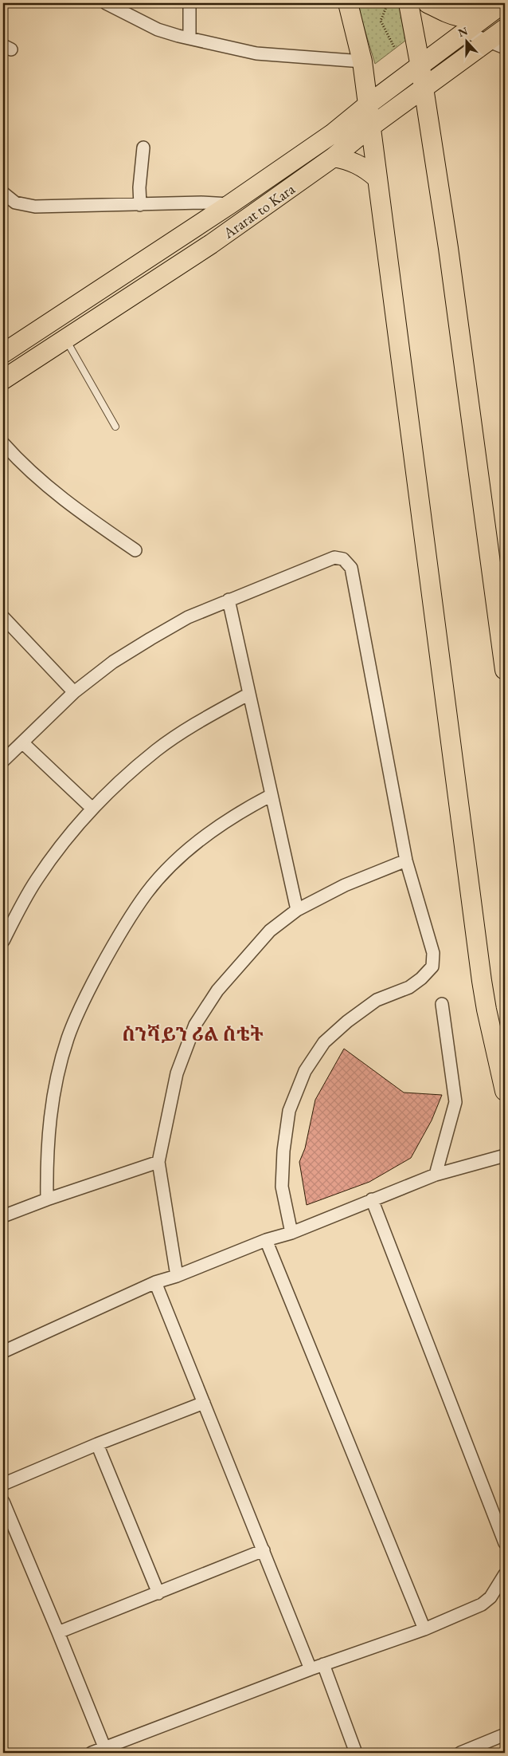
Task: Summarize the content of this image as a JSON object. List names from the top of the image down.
{
  "streets": {
    "main road": ["Ararat to Kara"]
  },
  "districts": ["ስንሻይን ሪል ስቴት"],
  "north": "top"
}
